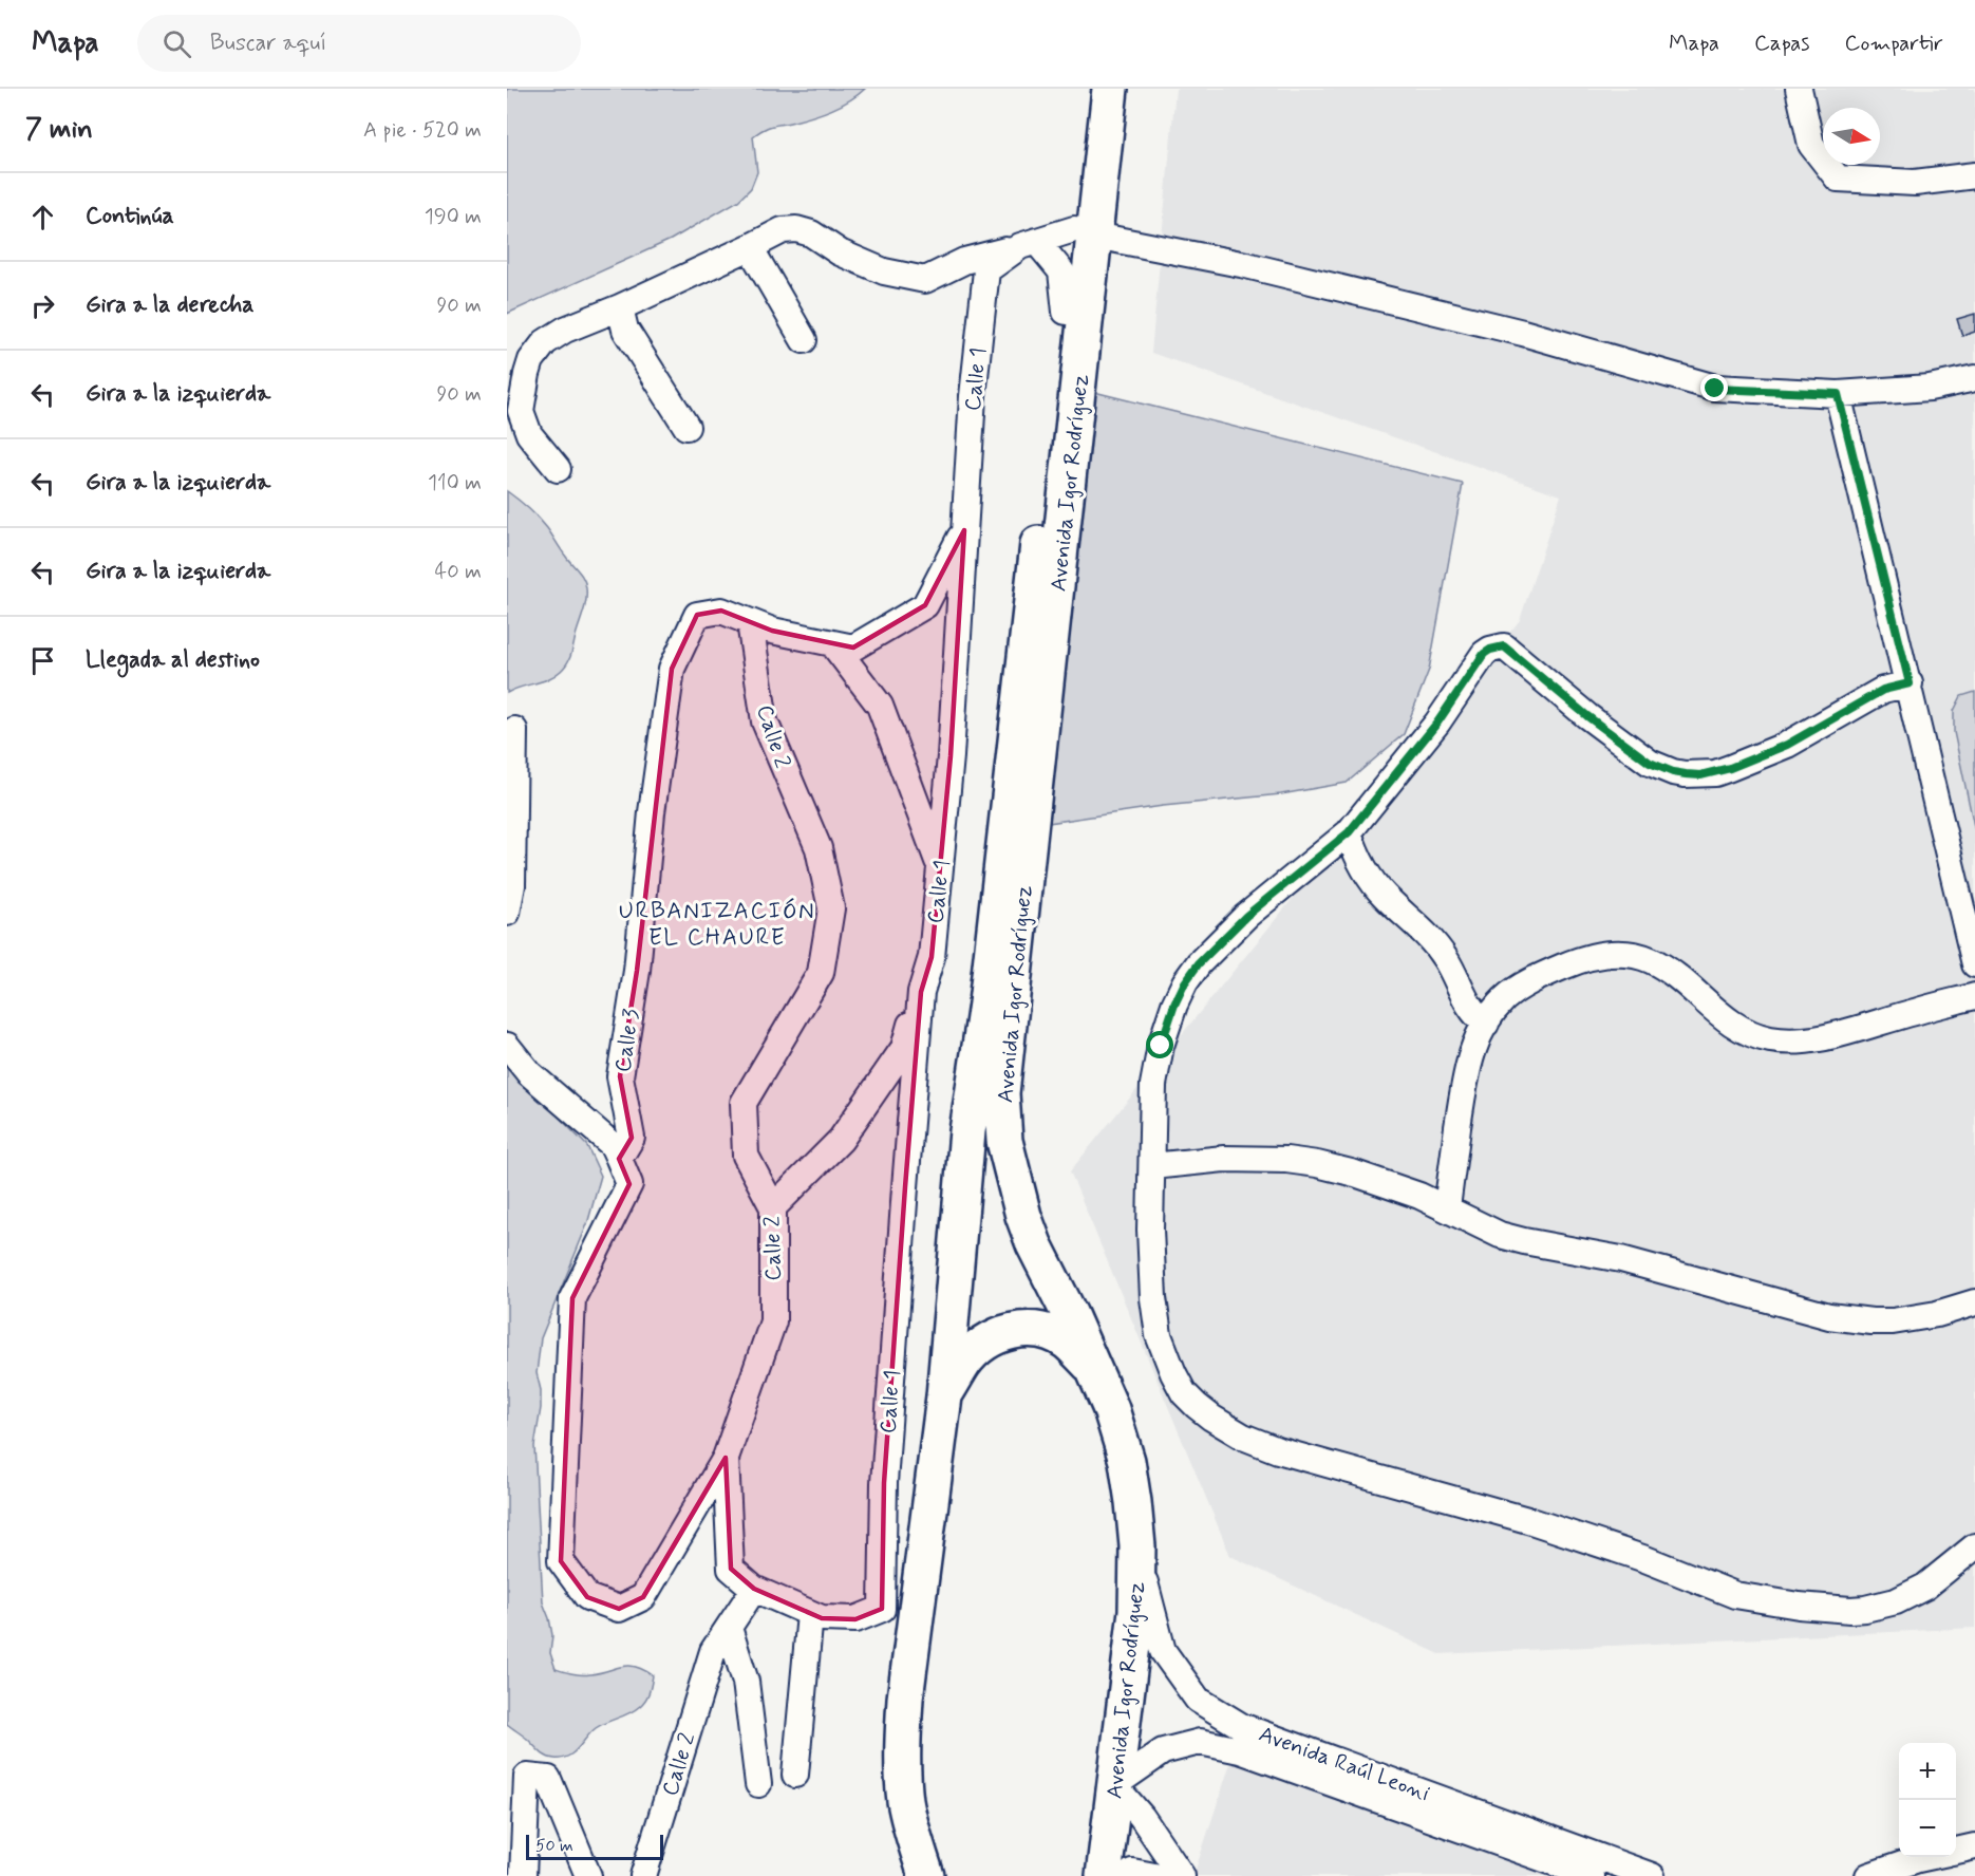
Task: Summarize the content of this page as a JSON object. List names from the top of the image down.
{
  "streets": {
    "highway": ["Avenida Igor Rodríguez"],
    "street": [
      "Calle 1",
      "Calle 2",
      "Calle 3",
      "Avenida Raúl Leoni"
    ]
  },
  "crossings": [
    ["Calle 1", "Avenida Igor Rodríguez"],
    ["Avenida Igor Rodríguez", "Avenida Raúl Leoni"],
    ["Calle 2", "Calle 3"]
  ],
  "districts": ["URBANIZACIÓN EL CHAURE"],
  "scale_bar": "50 m",
  "north": "right",
  "page": {
    "header": "Mapa",
    "search": "Buscar aquí",
    "nav": ["Mapa", "Capas", "Compartir"],
    "heading": ["7 min", "A pie · 520 m"],
    "list": [
      ["Continúa", "190 m"],
      ["Gira a la derecha", "90 m"],
      ["Gira a la izquierda", "90 m"],
      ["Gira a la izquierda", "110 m"],
      ["Gira a la izquierda", "40 m"],
      "Llegada al destino"
    ],
    "map_buttons": ["+", "−"],
    "scale": "50 m"
  }
}
